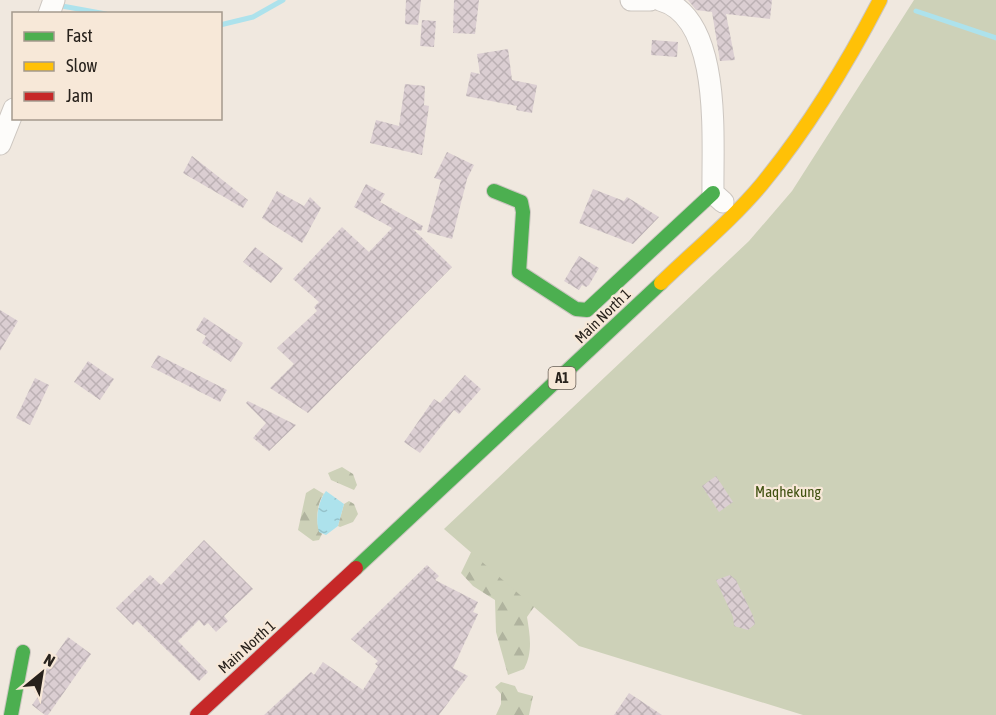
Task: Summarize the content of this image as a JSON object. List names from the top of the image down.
{
  "streets": {
    "main road": ["Main North 1", "A1"]
  },
  "parks": ["Maqhekung"],
  "legend": ["Fast", "Slow", "Jam"],
  "north": "top right"
}
